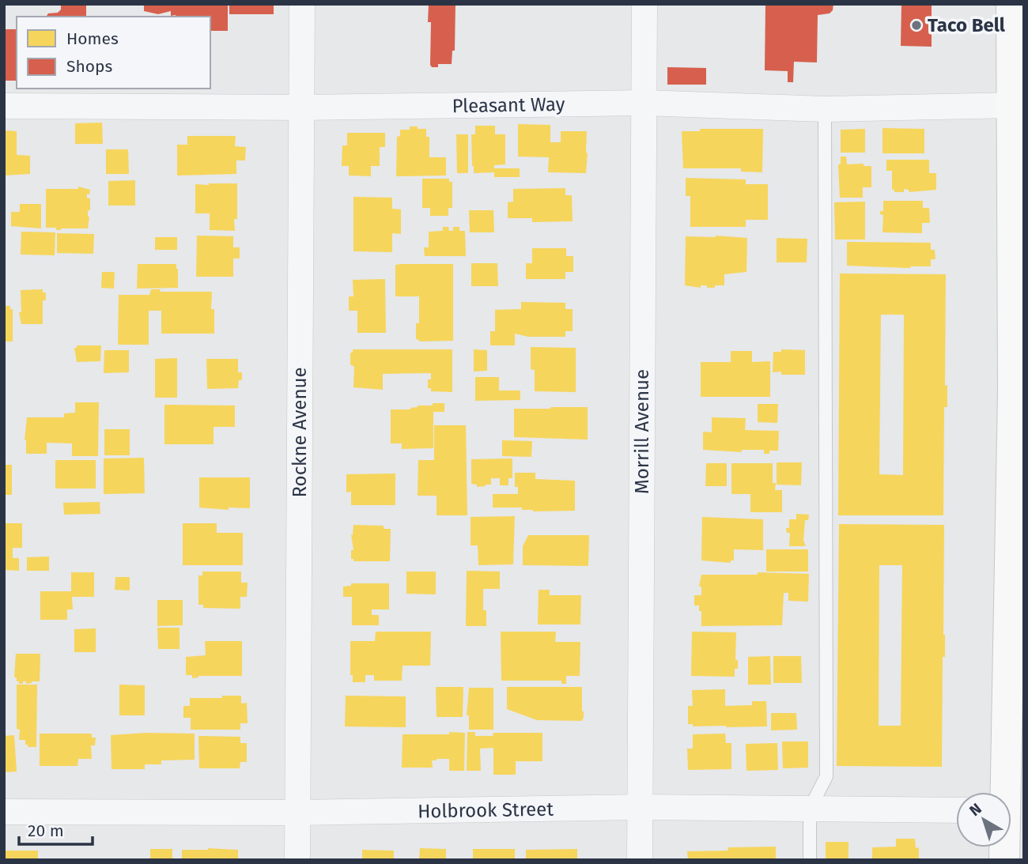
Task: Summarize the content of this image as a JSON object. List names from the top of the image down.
{
  "streets": {
    "street": [
      "Pleasant Way",
      "Morrill Avenue",
      "Rockne Avenue",
      "Holbrook Street"
    ]
  },
  "crossings": [
    ["Pleasant Way", "Morrill Avenue"],
    ["Pleasant Way", "Rockne Avenue"],
    ["Morrill Avenue", "Holbrook Street"],
    ["Rockne Avenue", "Holbrook Street"]
  ],
  "places": ["Taco Bell"],
  "legend": ["Homes", "Shops"],
  "scale_bar": "20 m",
  "north": "top left"
}
